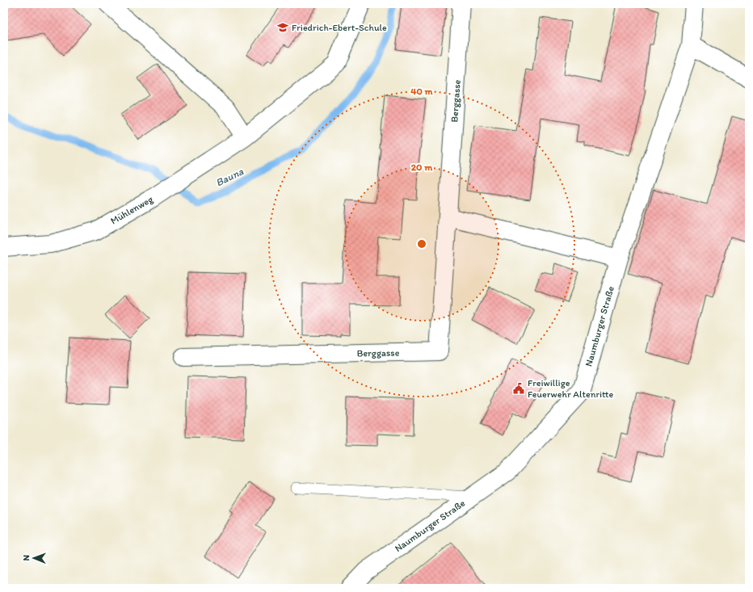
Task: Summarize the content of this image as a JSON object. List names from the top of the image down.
{
  "streets": {
    "street": ["Berggasse", "Mühlenweg", "Naumburger Straße"]
  },
  "water": ["Bauna"],
  "places": {
    "school or university": ["Friedrich-Ebert-Schule"],
    "public building": ["Freiwillige Feuerwehr Altenritte"]
  },
  "north": "left",
  "rings": ["40 m", "20 m"]
}
